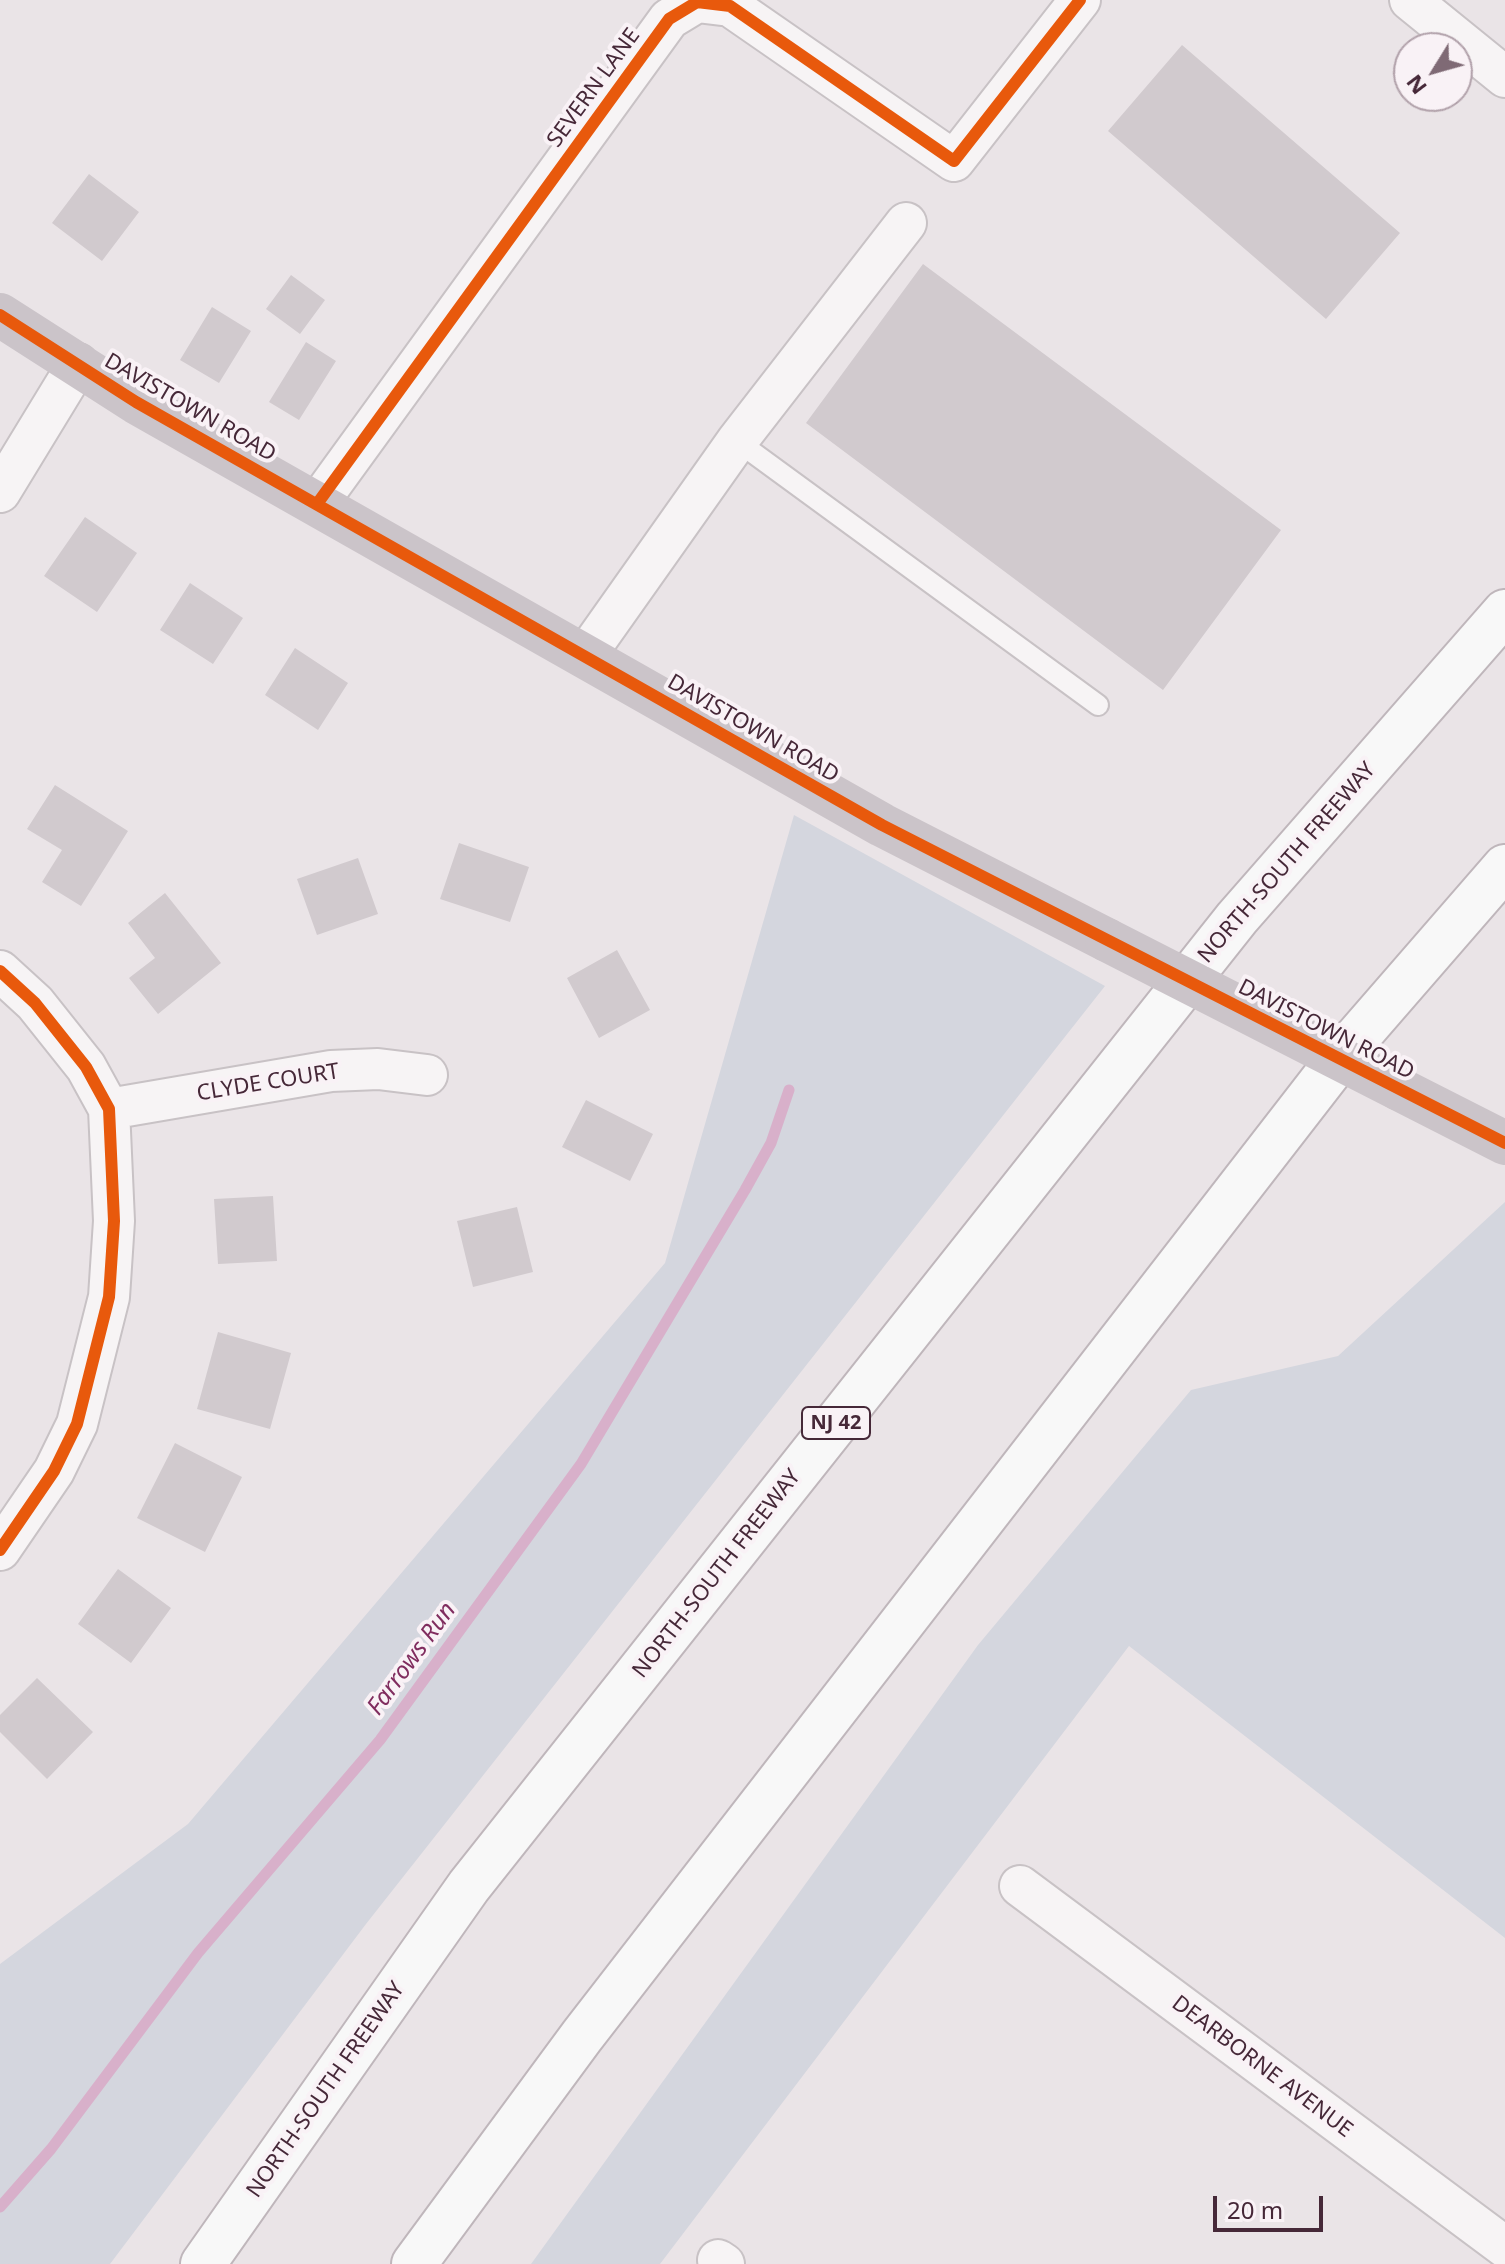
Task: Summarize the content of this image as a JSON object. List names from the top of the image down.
{
  "streets": {
    "highway": ["NORTH-SOUTH FREEWAY", "NJ 42"],
    "street": [
      "SEVERN LANE",
      "DAVISTOWN ROAD",
      "CLYDE COURT",
      "DEARBORNE AVENUE"
    ]
  },
  "crossings": [
    ["SEVERN LANE", "DAVISTOWN ROAD"]
  ],
  "water": ["Farrows Run"],
  "scale_bar": "20 m",
  "north": "bottom left"
}
